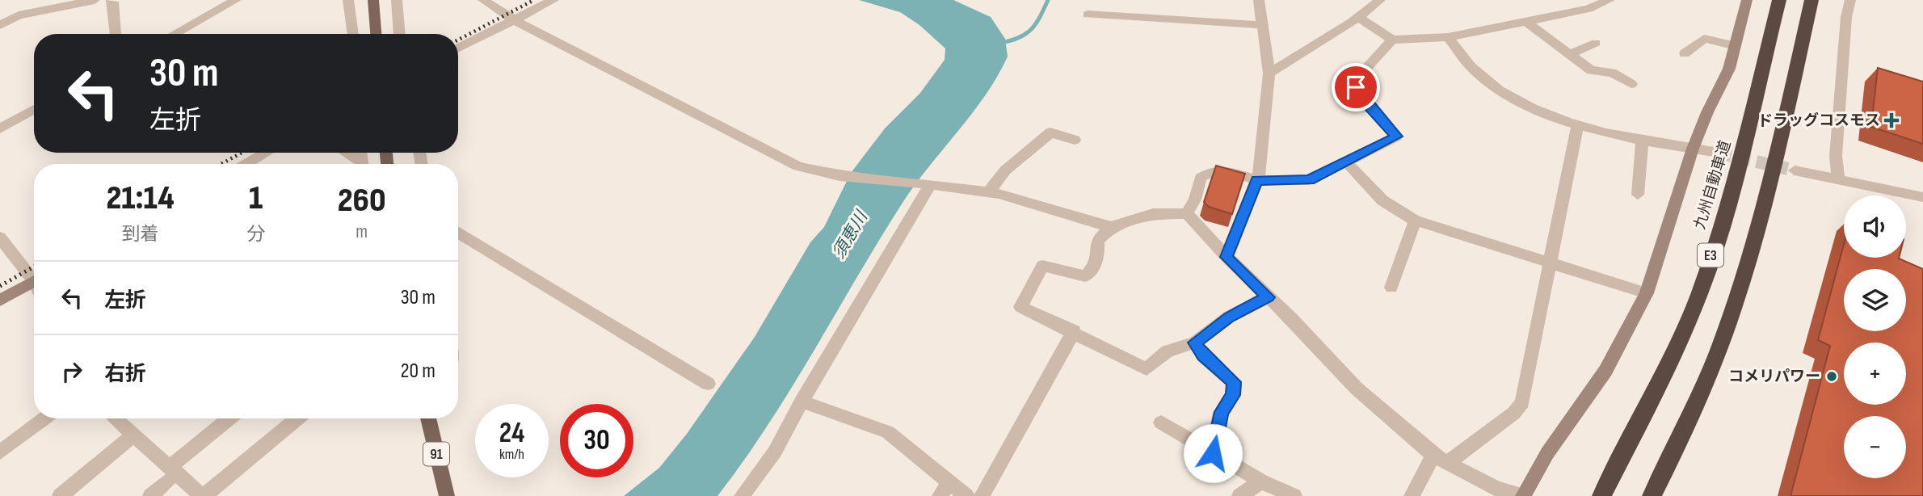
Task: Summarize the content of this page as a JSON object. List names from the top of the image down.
{
  "streets": {
    "highway": ["九州自動車道", "E3"],
    "main road": ["91"]
  },
  "water": ["須恵川"],
  "places": {
    "health": ["ドラッグコスモス"],
    "other": ["コメリパワー"]
  },
  "page": {
    "turn": ["30 m", "左折"],
    "eta": [
      "21:14",
      "到着",
      "1",
      "分",
      "260",
      "m"
    ],
    "map_buttons": ["+", "−"],
    "list": [
      {
        "name": "左折",
        "value": "30 m"
      },
      {
        "name": "右折",
        "value": "20 m"
      }
    ],
    "speed": "24 km/h",
    "limit": "30"
  }
}
